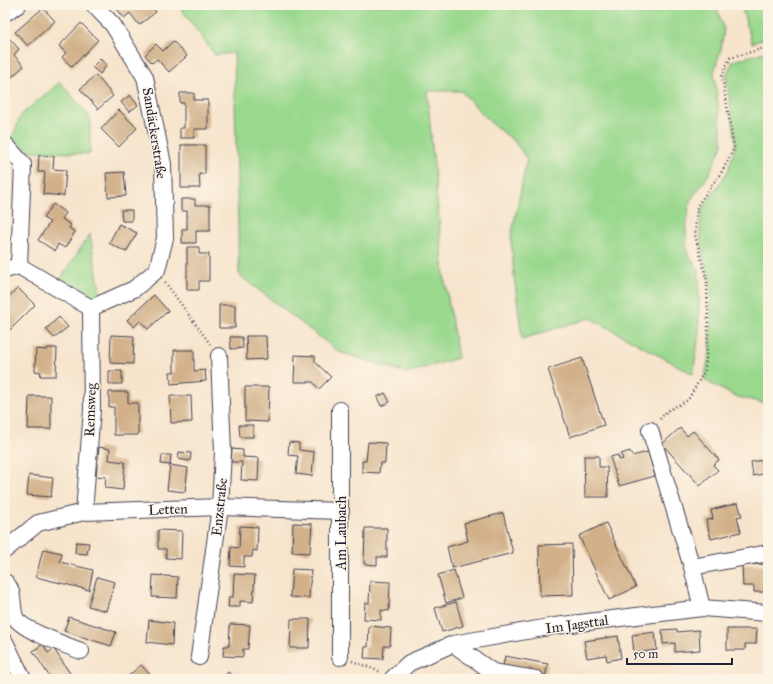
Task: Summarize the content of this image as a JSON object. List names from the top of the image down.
{
  "streets": {
    "street": [
      "Sandäckerstraße",
      "Remsweg",
      "Enzstraße",
      "Letten",
      "Am Laubach",
      "Im Jagsttal"
    ]
  },
  "crossings": [
    ["Remsweg", "Letten"],
    ["Enzstraße", "Letten"],
    ["Letten", "Am Laubach"]
  ],
  "scale_bar": "50 m"
}
